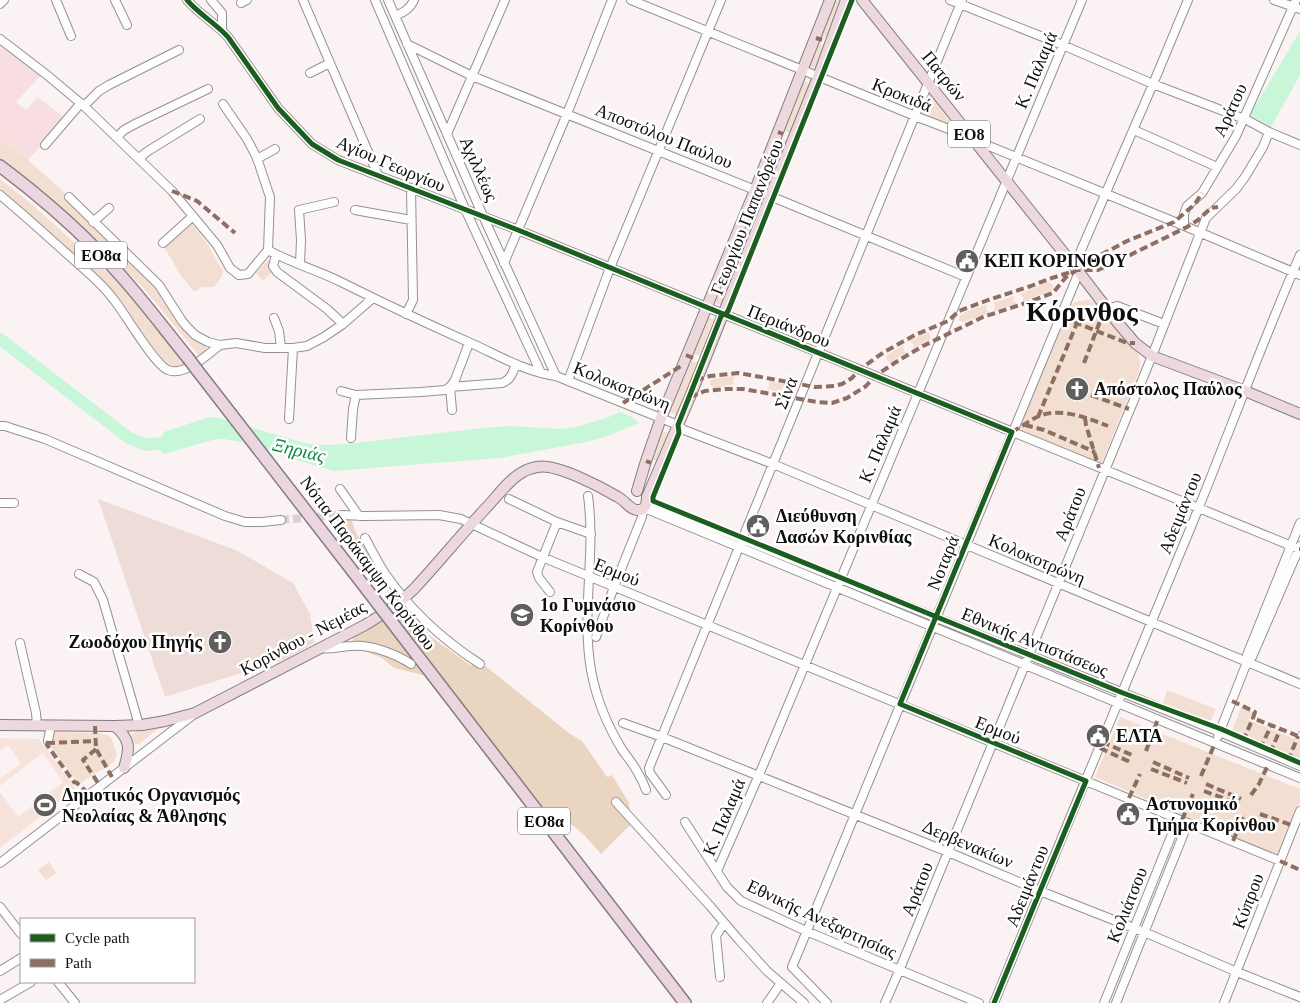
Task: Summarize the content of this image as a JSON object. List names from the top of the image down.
{
  "streets": {
    "highway": ["ΕΟ8α", "Νότια Παράκαμψη Κορίνθου"],
    "main road": [
      "Πατρών",
      "ΕΟ8",
      "Γεωργίου Παπανδρέου",
      "Κορίνθου - Νεμέας"
    ],
    "street": [
      "Κ. Παλαμά",
      "Κροκιδά",
      "Αράτου",
      "Αποστόλου Παύλου",
      "Αγίου Γεωργίου",
      "Αχιλλέως",
      "Περιάνδρου",
      "Κολοκοτρώνη",
      "Σίνα",
      "Αδειμάντου",
      "Νοταρά",
      "Ερμού",
      "Εθνικής Αντιστάσεως",
      "Δερβενακίων",
      "Κύπρου",
      "Κολιάτσου",
      "Εθνικής Ανεξαρτησίας"
    ]
  },
  "crossings": [
    ["Κ. Παλαμά", "Πατρών"],
    ["Κ. Παλαμά", "Κροκιδά"],
    ["Κ. Παλαμά", "Αποστόλου Παύλου"],
    ["Κ. Παλαμά", "Περιάνδρου"],
    ["Κ. Παλαμά", "Κολοκοτρώνη"],
    ["Κ. Παλαμά", "Ερμού"],
    ["Κ. Παλαμά", "Εθνικής Αντιστάσεως"],
    ["Κ. Παλαμά", "Δερβενακίων"],
    ["Κ. Παλαμά", "Εθνικής Ανεξαρτησίας"],
    ["Πατρών", "Κροκιδά"],
    ["Πατρών", "ΕΟ8"],
    ["Πατρών", "Σίνα"],
    ["Πατρών", "Νοταρά"],
    ["Κροκιδά", "Αράτου"],
    ["Κροκιδά", "Γεωργίου Παπανδρέου"],
    ["Κροκιδά", "Σίνα"],
    ["Κροκιδά", "Αδειμάντου"],
    ["Κροκιδά", "Νοταρά"],
    ["Αράτου", "ΕΟ8"],
    ["Αράτου", "Περιάνδρου"],
    ["Αράτου", "Κολοκοτρώνη"],
    ["Αράτου", "Ερμού"],
    ["Αράτου", "Εθνικής Αντιστάσεως"],
    ["Αράτου", "Δερβενακίων"],
    ["Αράτου", "Εθνικής Ανεξαρτησίας"],
    ["ΕΟ8", "Αδειμάντου"],
    ["ΕΟ8", "Νοταρά"],
    ["Αποστόλου Παύλου", "Αχιλλέως"],
    ["Αποστόλου Παύλου", "Γεωργίου Παπανδρέου"],
    ["Αποστόλου Παύλου", "Σίνα"],
    ["Αγίου Γεωργίου", "Αχιλλέως"],
    ["Αγίου Γεωργίου", "Περιάνδρου"],
    ["Αχιλλέως", "Περιάνδρου"],
    ["Αχιλλέως", "Κολοκοτρώνη"],
    ["Γεωργίου Παπανδρέου", "Περιάνδρου"],
    ["Γεωργίου Παπανδρέου", "Κολοκοτρώνη"],
    ["Γεωργίου Παπανδρέου", "Ερμού"],
    ["Γεωργίου Παπανδρέου", "Κορίνθου - Νεμέας"],
    ["Γεωργίου Παπανδρέου", "Εθνικής Αντιστάσεως"],
    ["Περιάνδρου", "Σίνα"],
    ["Περιάνδρου", "Αδειμάντου"],
    ["Περιάνδρου", "Νοταρά"],
    ["Κολοκοτρώνη", "Σίνα"],
    ["Κολοκοτρώνη", "Αδειμάντου"],
    ["Κολοκοτρώνη", "Νοταρά"],
    ["Σίνα", "Ερμού"],
    ["Σίνα", "Εθνικής Αντιστάσεως"],
    ["Σίνα", "Δερβενακίων"],
    ["Αδειμάντου", "Ερμού"],
    ["Αδειμάντου", "Εθνικής Αντιστάσεως"],
    ["Αδειμάντου", "Δερβενακίων"],
    ["Νοταρά", "Ερμού"],
    ["Νοταρά", "Εθνικής Αντιστάσεως"],
    ["Νοταρά", "Δερβενακίων"],
    ["Νοταρά", "Εθνικής Ανεξαρτησίας"],
    ["Ερμού", "Κορίνθου - Νεμέας"],
    ["Ερμού", "Κύπρου"],
    ["Ερμού", "Κολιάτσου"],
    ["Κορίνθου - Νεμέας", "Εθνικής Αντιστάσεως"],
    ["Δερβενακίων", "Κύπρου"],
    ["Δερβενακίων", "Κολιάτσου"]
  ],
  "districts": ["Κόρινθος"],
  "water": ["Ξηριάς"],
  "places": {
    "public building": [
      "ΚΕΠ ΚΟΡΙΝΘΟΥ",
      "Διεύθυνση Δασών Κορινθίας",
      "ΕΛΤΑ",
      "Αστυνομικό Τμήμα Κορίνθου"
    ],
    "church": ["Απόστολος Παύλος", "Ζωοδόχου Πηγής"],
    "school or university": ["1ο Γυμνάσιο Κορίνθου"],
    "sports": ["Δημοτικός Οργανισμός Νεολαίας & Άθλησης"]
  },
  "legend": ["Cycle path", "Path"]
}
